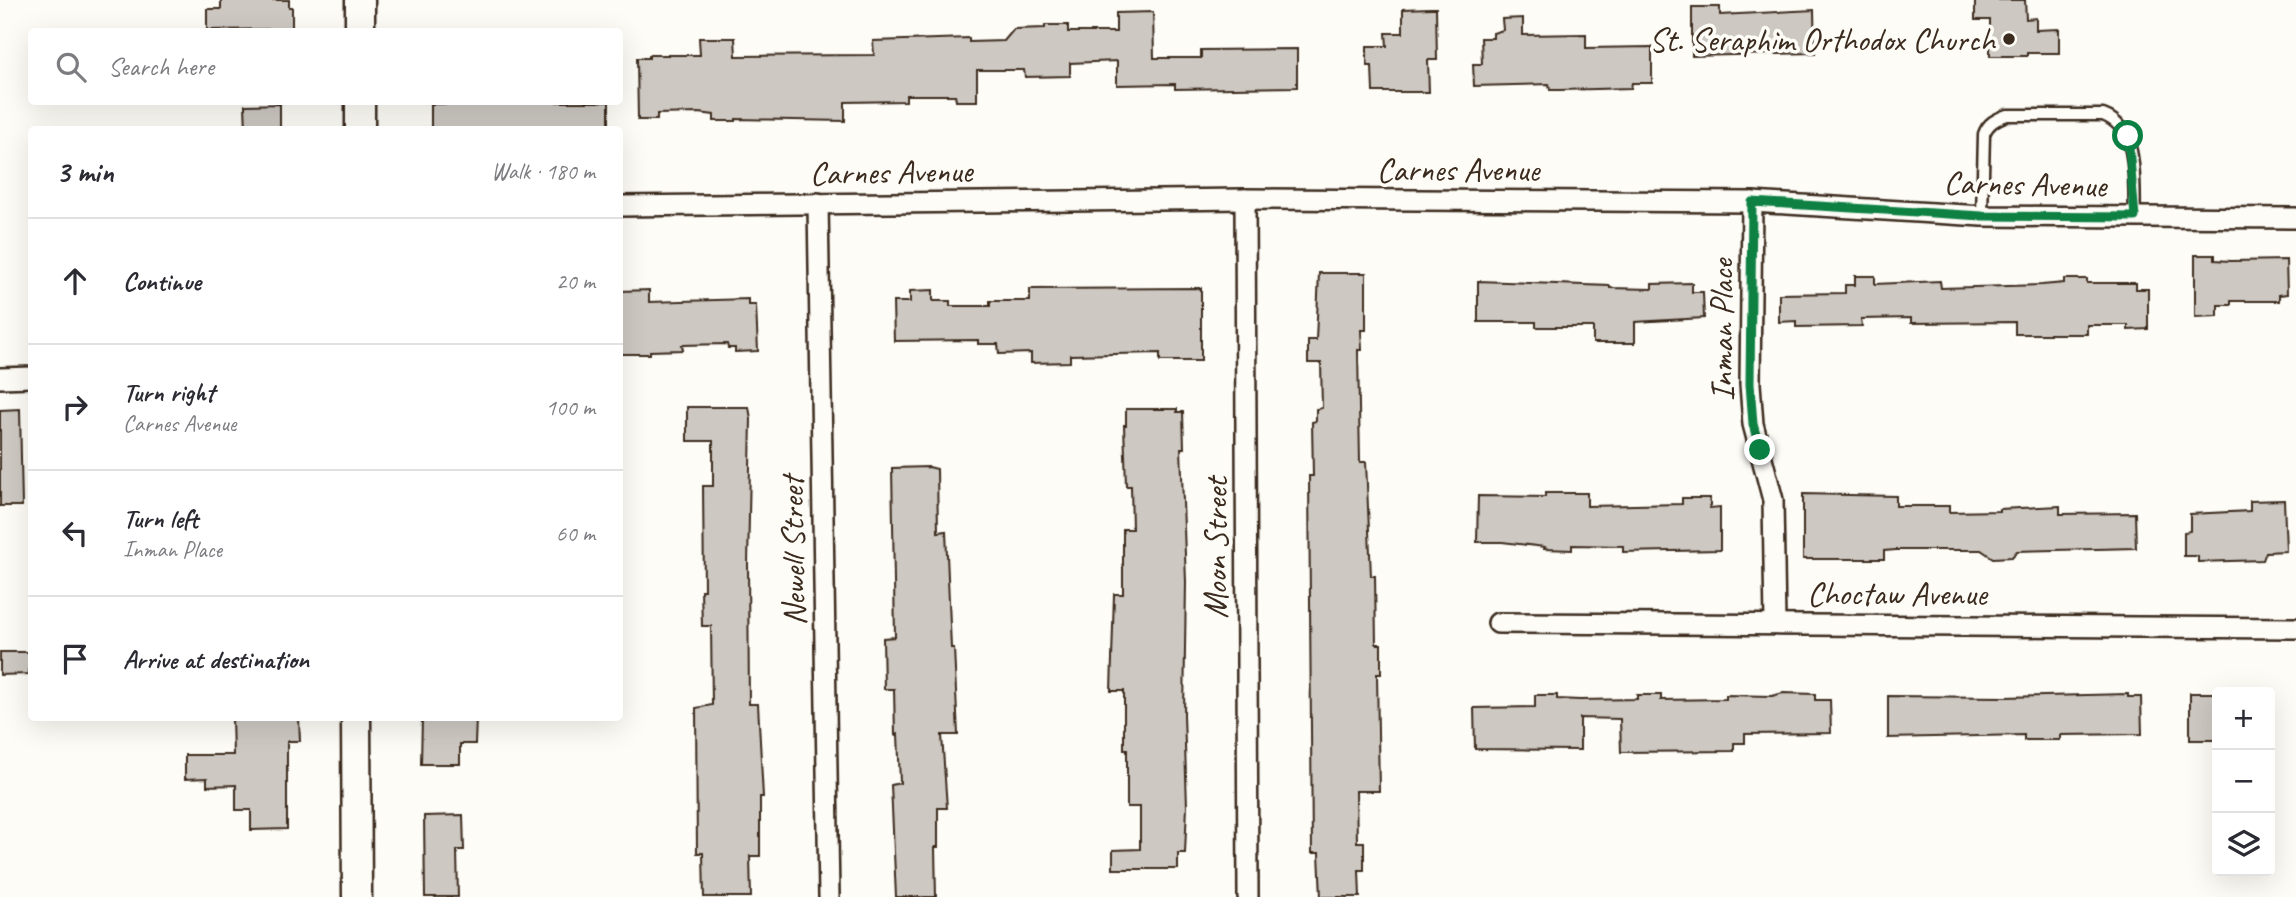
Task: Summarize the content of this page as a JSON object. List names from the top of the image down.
{
  "streets": {
    "street": [
      "Carnes Avenue",
      "Inman Place",
      "Moon Street",
      "Newell Street",
      "Choctaw Avenue"
    ]
  },
  "crossings": [
    ["Carnes Avenue", "Inman Place"],
    ["Carnes Avenue", "Moon Street"],
    ["Carnes Avenue", "Newell Street"],
    ["Inman Place", "Choctaw Avenue"]
  ],
  "places": ["St. Seraphim Orthodox Church"],
  "page": {
    "search": "Search here",
    "heading": ["3 min", "Walk · 180 m"],
    "list": [
      ["Continue", "20 m"],
      ["Turn right", "Carnes Avenue", "100 m"],
      ["Turn left", "Inman Place", "60 m"],
      "Arrive at destination"
    ],
    "map_buttons": ["+", "−"]
  }
}
